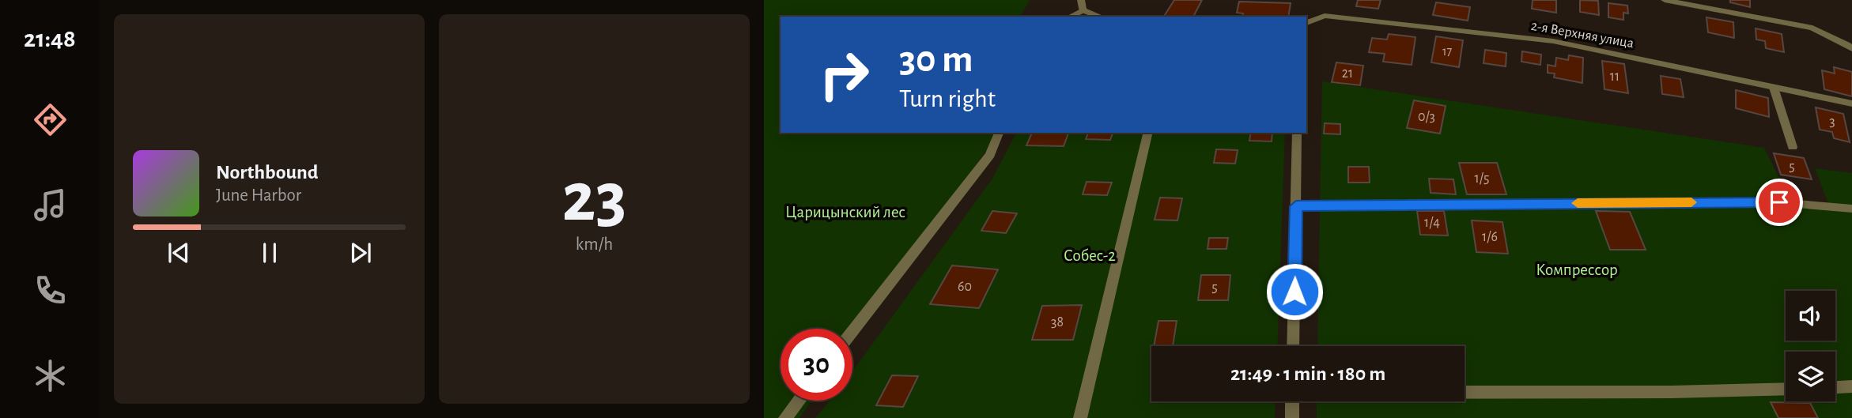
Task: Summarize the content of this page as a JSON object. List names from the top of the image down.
{
  "streets": {
    "street": ["2-я Верхняя улица"]
  },
  "parks": ["Царицынский лес", "Собес-2", "Компрессор"],
  "house_numbers": [
    "17",
    "21",
    "11",
    "0/3",
    "3",
    "5",
    "1/5",
    "1/4",
    "1/6",
    "60",
    "5",
    "38"
  ],
  "page": {
    "tabs": "21:48",
    "tile": ["23", "km/h"],
    "turn": ["30 m", "Turn right"],
    "song": ["Northbound", "June Harbor"],
    "limit": "30",
    "trip": "21:49 · 1 min · 180 m"
  }
}
